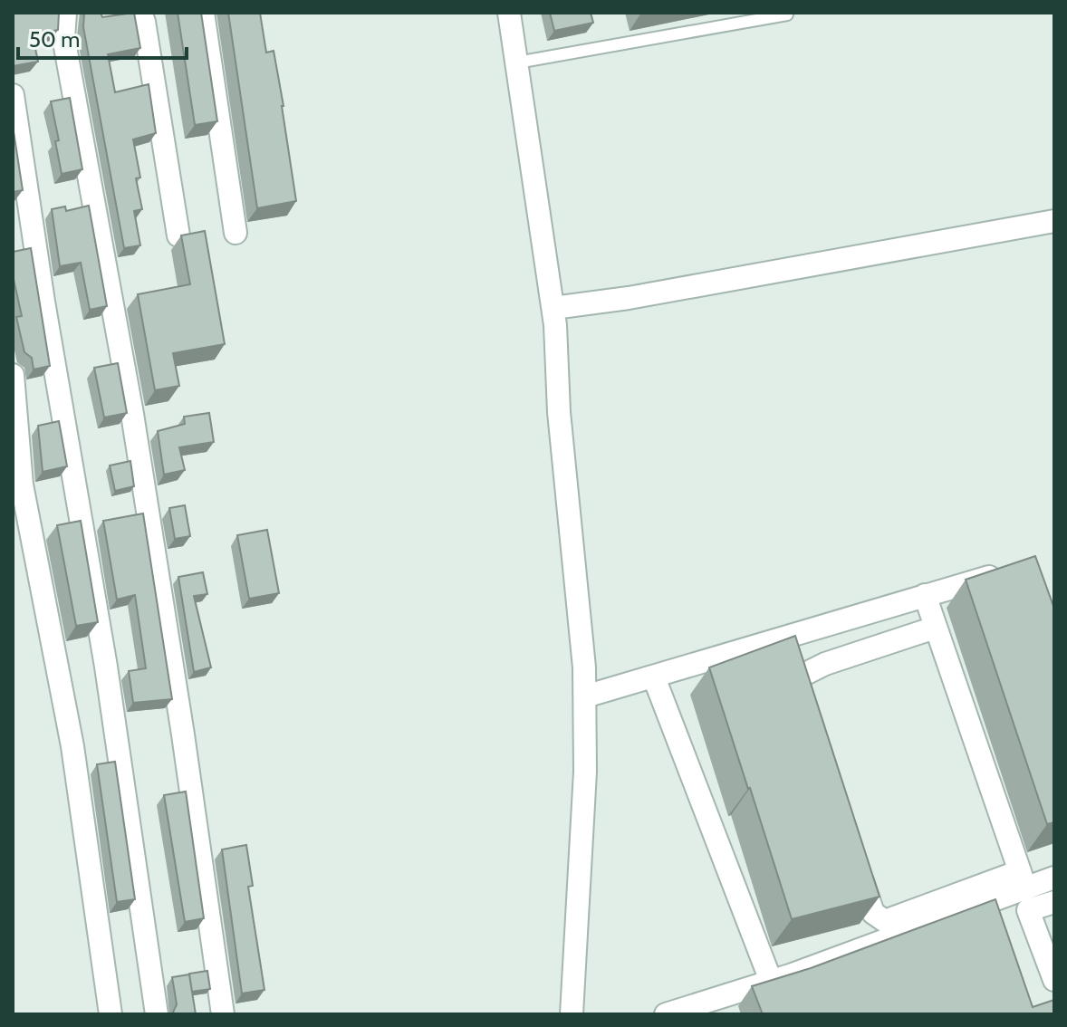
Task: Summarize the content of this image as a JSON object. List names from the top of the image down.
{
  "scale_bar": "50 m"
}
